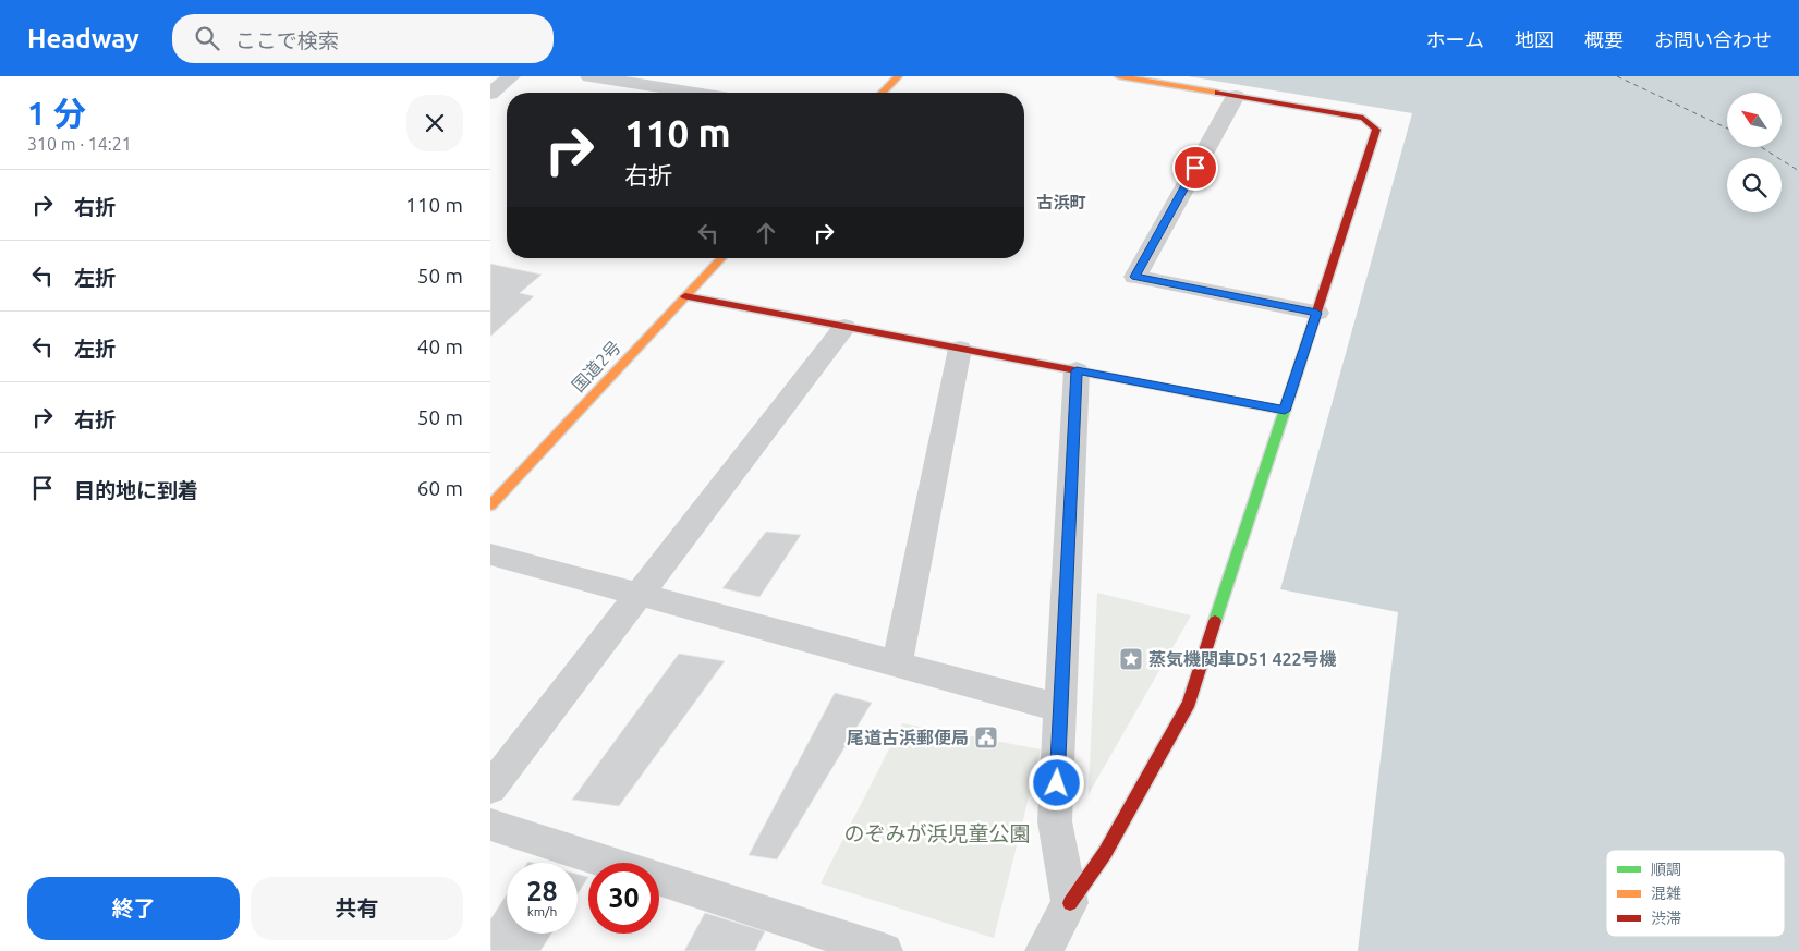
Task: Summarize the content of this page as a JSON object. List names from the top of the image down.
{
  "streets": {
    "main road": ["国道2号"]
  },
  "districts": ["古浜町"],
  "parks": ["のぞみが浜児童公園"],
  "places": {
    "place": ["蒸気機関車D51 422号機"],
    "public building": ["尾道古浜郵便局"]
  },
  "legend": ["順調", "混雑", "渋滞"],
  "north": "top left",
  "page": {
    "header": "Headway",
    "search": "ここで検索",
    "nav": [
      "ホーム",
      "地図",
      "概要",
      "お問い合わせ"
    ],
    "heading": ["1 分", "310 m · 14:21"],
    "turn": ["110 m", "右折"],
    "list": [
      {
        "name": "右折",
        "value": "110 m"
      },
      {
        "name": "左折",
        "value": "50 m"
      },
      {
        "name": "左折",
        "value": "40 m"
      },
      {
        "name": "右折",
        "value": "50 m"
      },
      {
        "name": "目的地に到着",
        "value": "60 m"
      }
    ],
    "speed": "28 km/h",
    "limit": "30",
    "buttons": ["終了", "共有"]
  }
}
